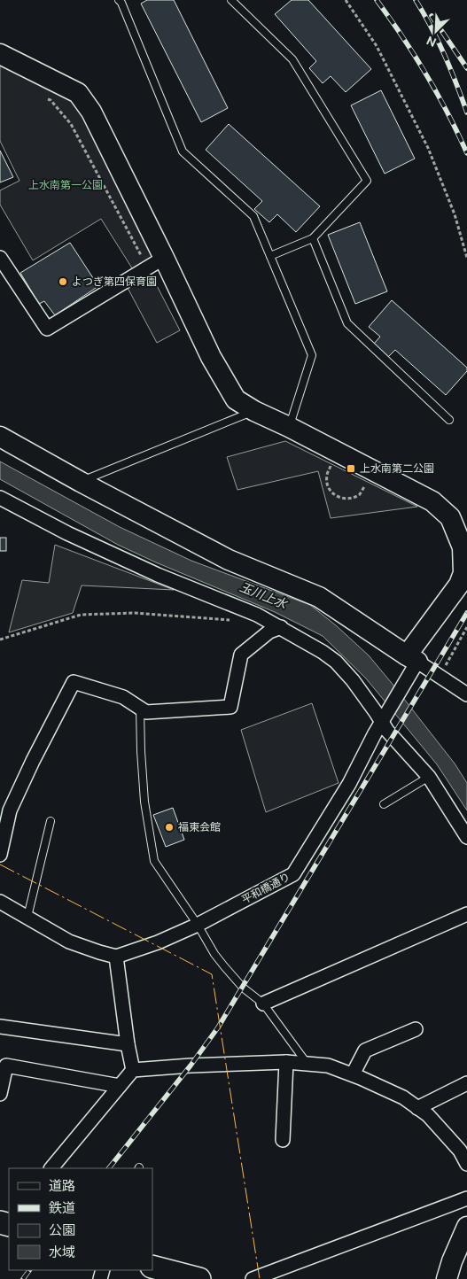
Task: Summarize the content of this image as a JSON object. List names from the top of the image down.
{
  "streets": {
    "street": ["平和橋通り"]
  },
  "water": ["玉川上水"],
  "parks": ["上水南第一公園"],
  "places": {
    "other": ["よつぎ第四保育園", "福東会館"],
    "transit": ["上水南第二公園"]
  },
  "legend": [
    "道路",
    "鉄道",
    "公園",
    "水域"
  ],
  "north": "bottom left"
}
